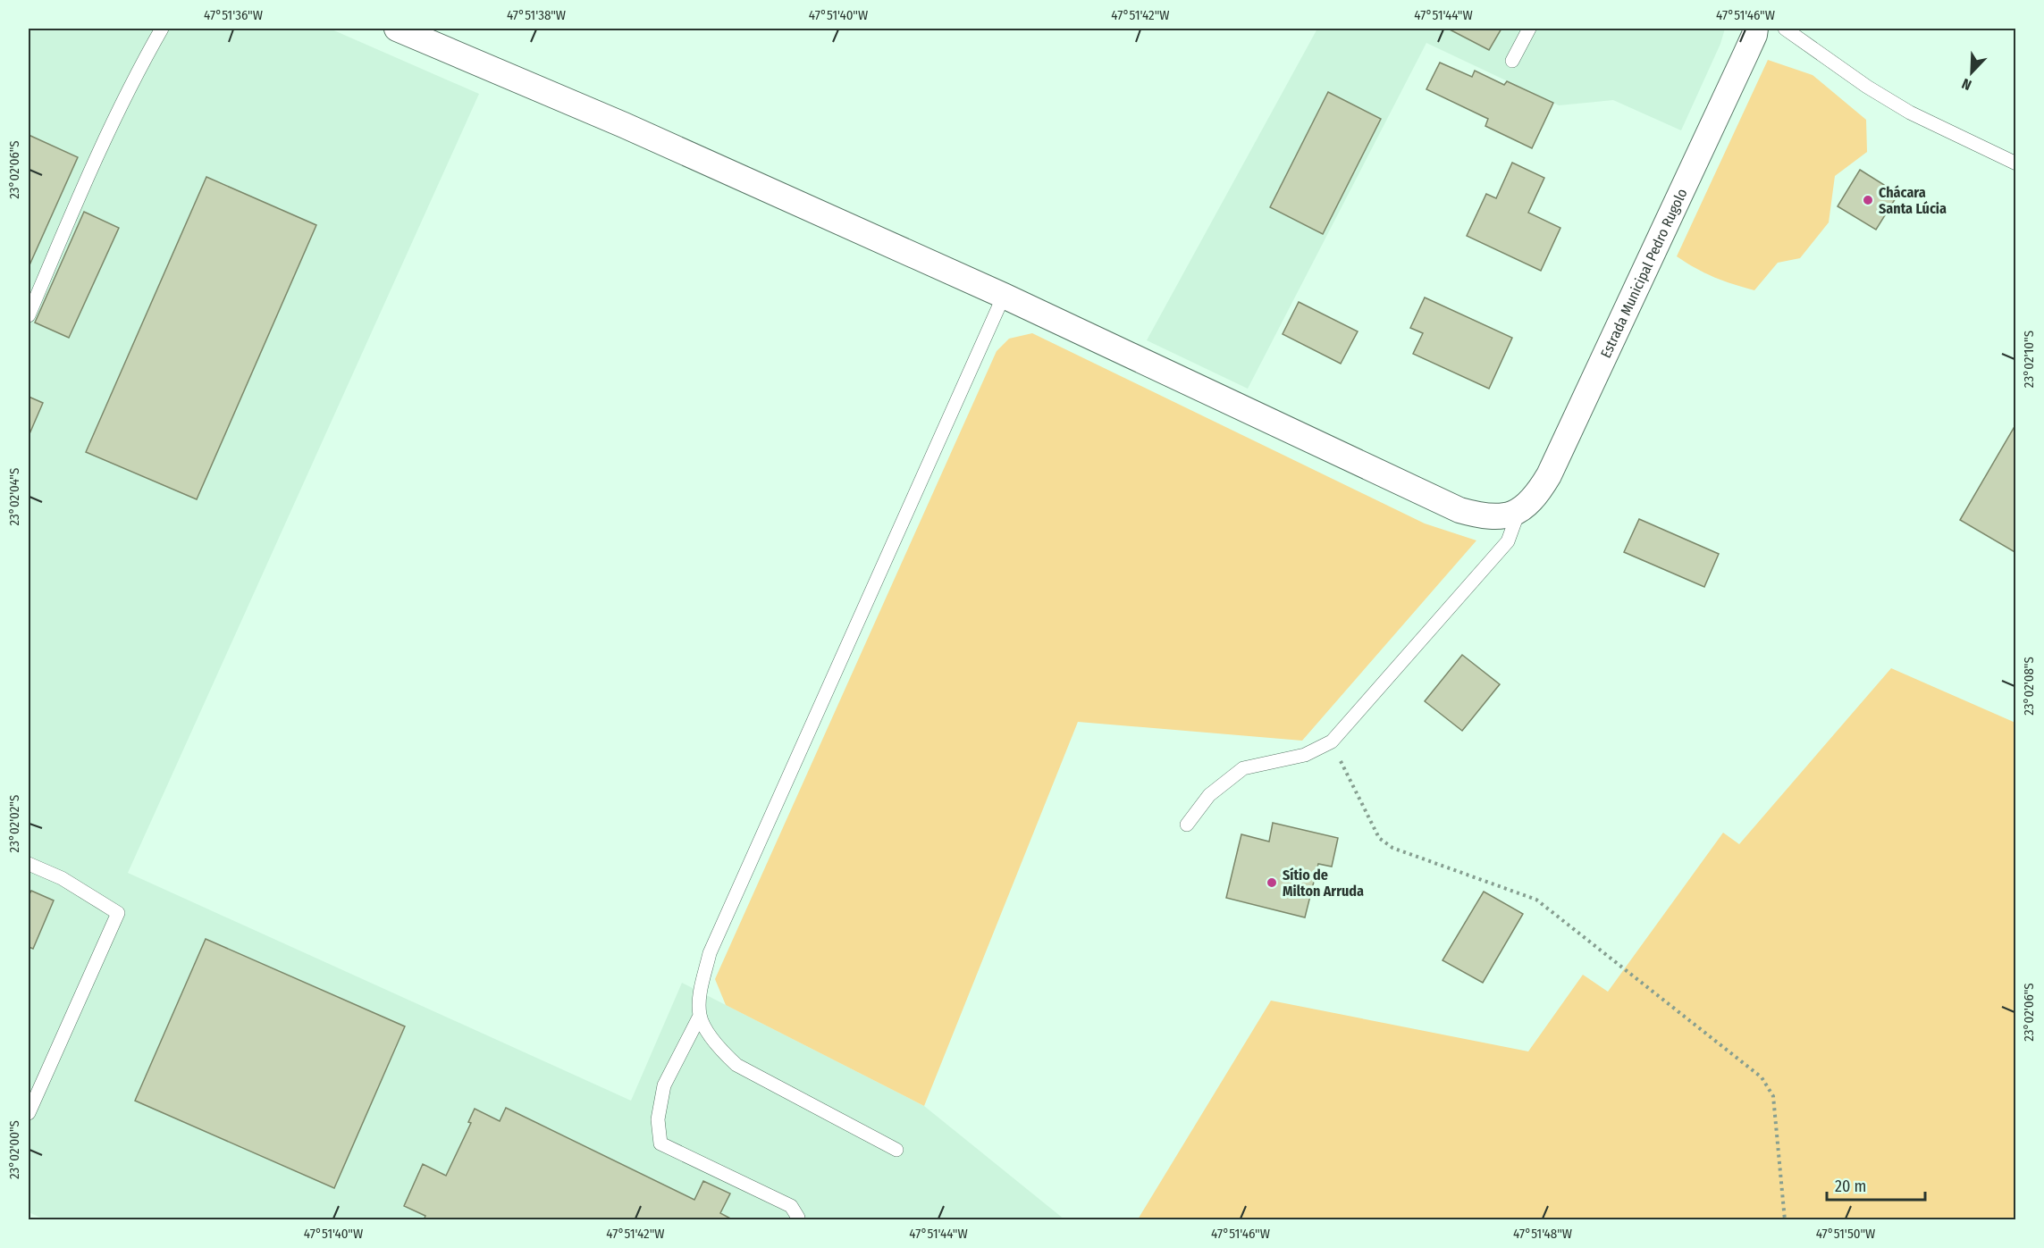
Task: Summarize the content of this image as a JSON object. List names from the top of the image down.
{
  "streets": {
    "street": ["Estrada Municipal Pedro Rugolo"]
  },
  "places": ["Chácara Santa Lúcia", "Sítio de Milton Arruda"],
  "scale_bar": "20 m",
  "north": "bottom left",
  "coordinates": [
    "47°51'36\"W",
    "47°51'38\"W",
    "47°51'40\"W",
    "47°51'42\"W",
    "47°51'44\"W",
    "47°51'46\"W",
    "23°02'06\"S",
    "23°02'10\"S",
    "23°02'04\"S",
    "23°02'08\"S",
    "23°02'02\"S",
    "23°02'00\"S",
    "47°51'48\"W",
    "47°51'50\"W"
  ]
}
